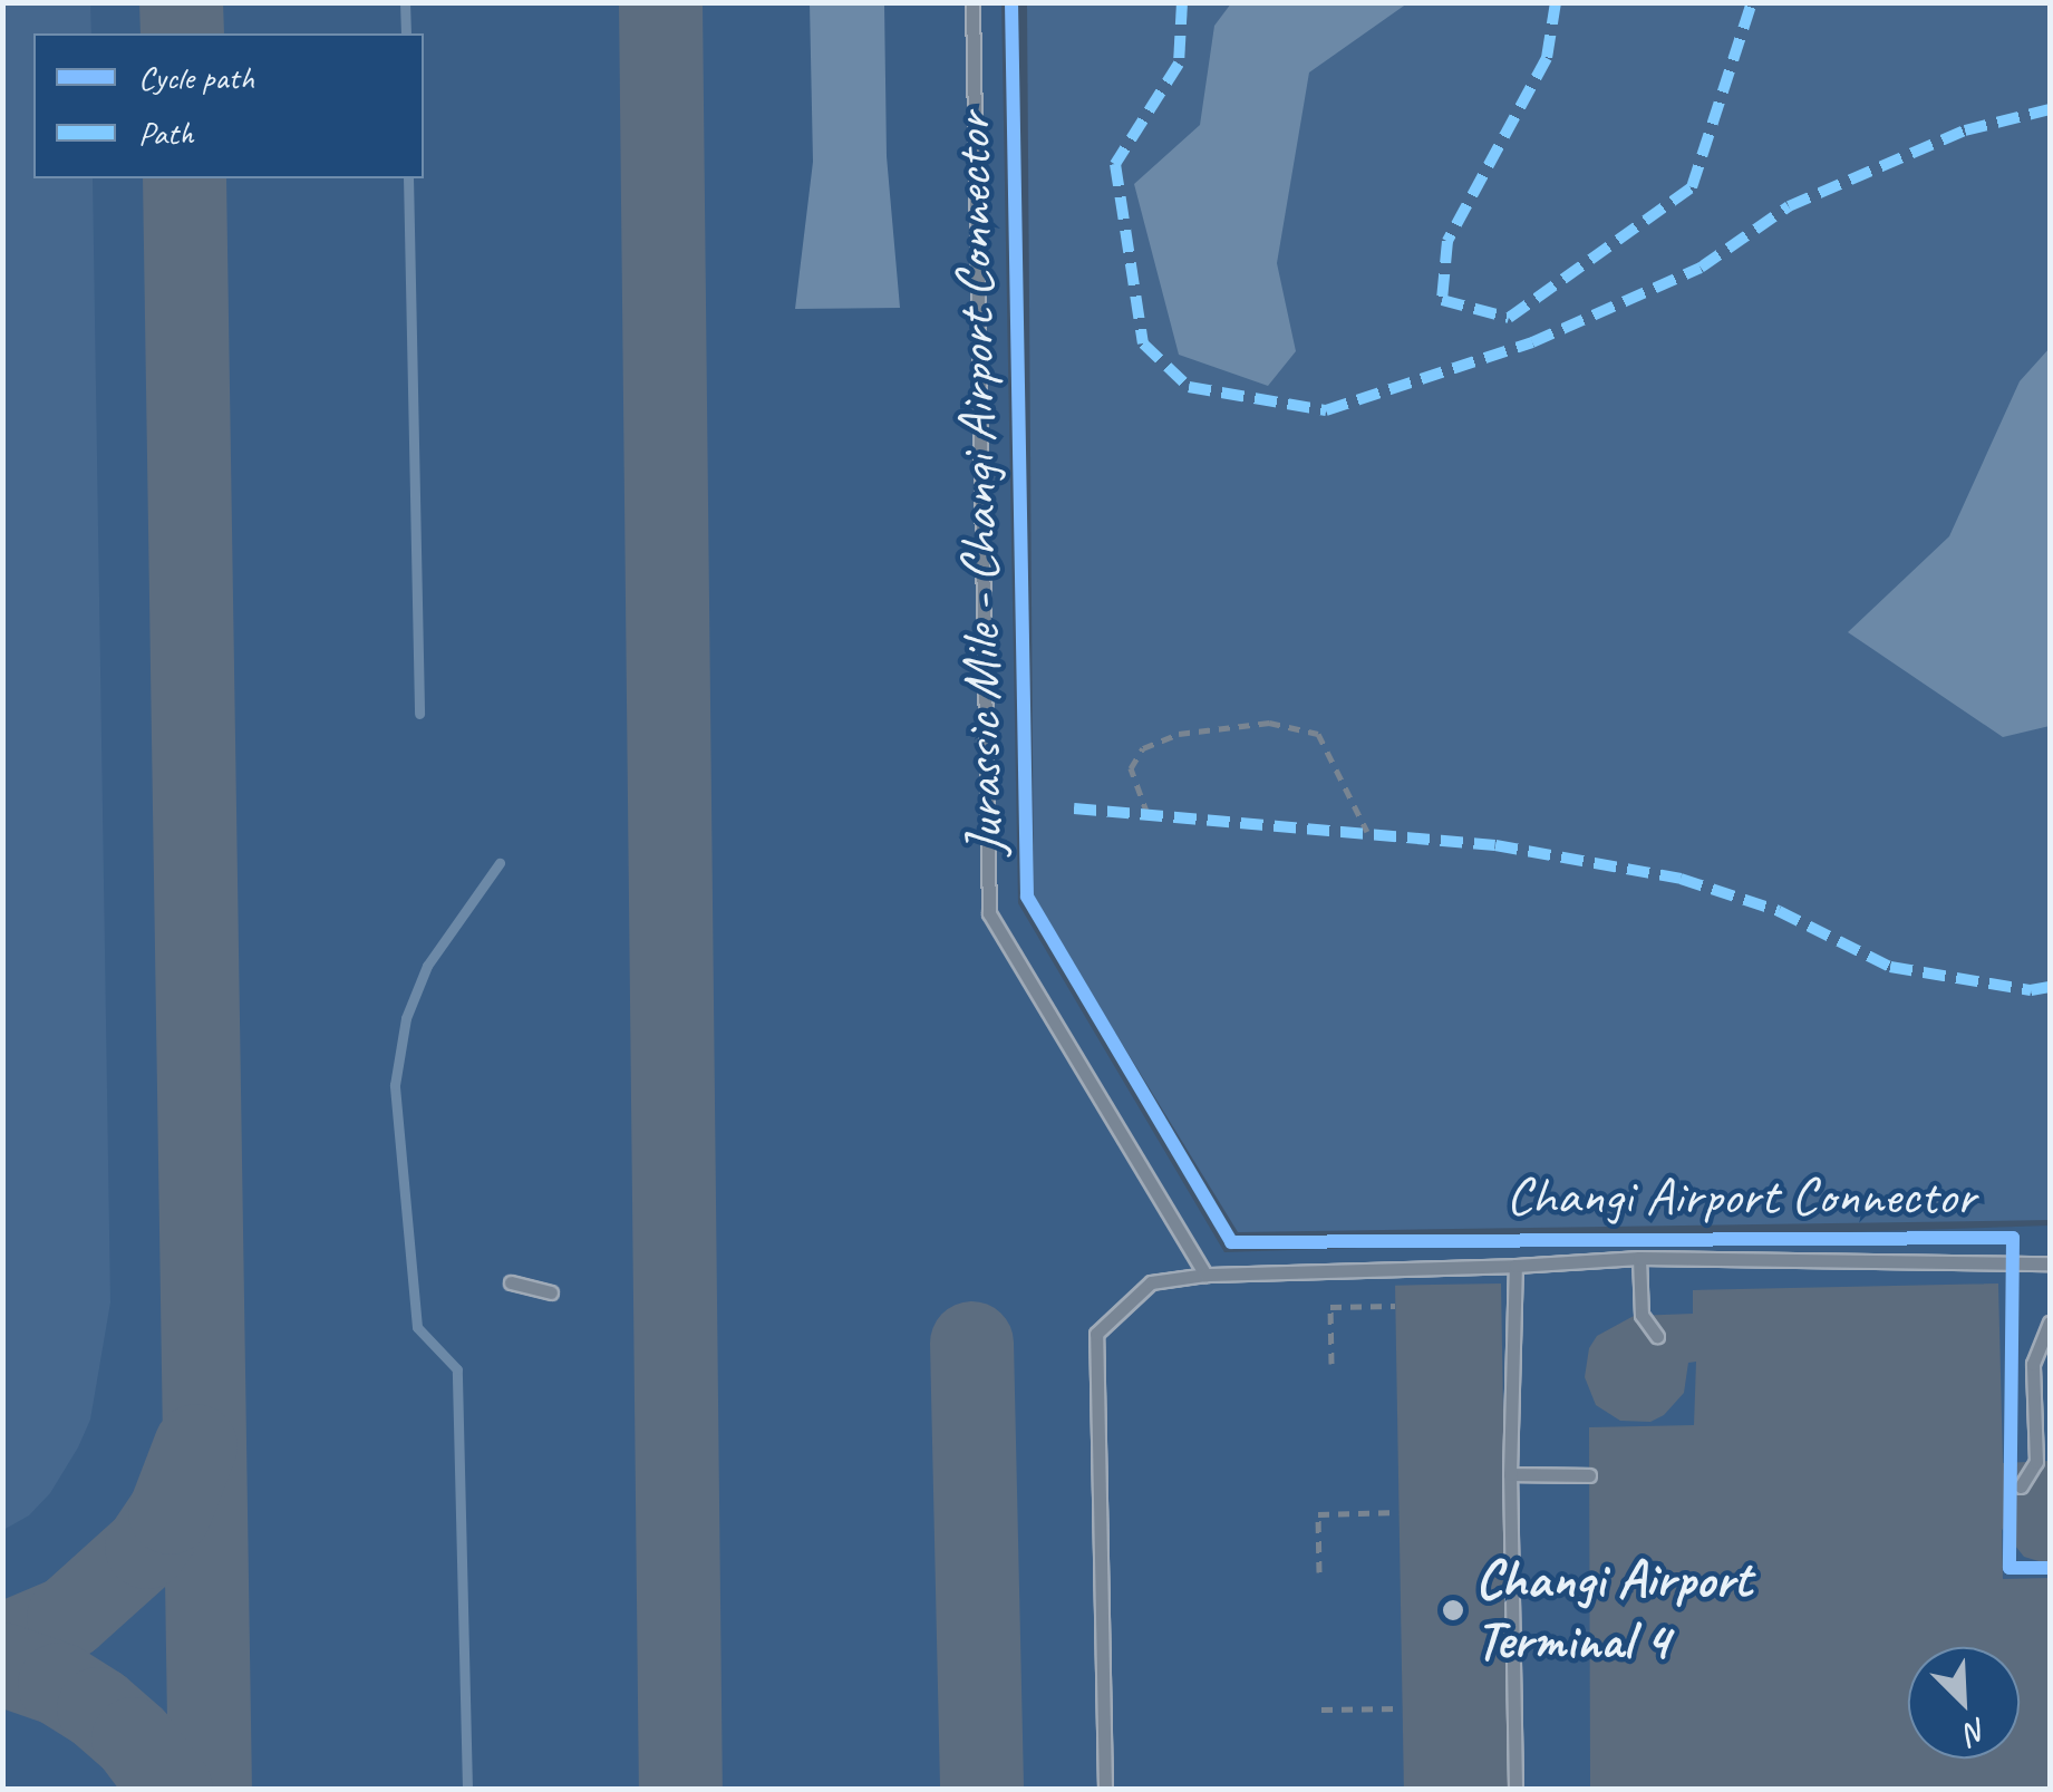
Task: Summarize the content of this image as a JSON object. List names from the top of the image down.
{
  "streets": {
    "cycle path": ["Jurassic Mile - Changi Airport Connector"]
  },
  "places": ["Changi Airport Terminal 4"],
  "legend": ["Cycle path", "Path"],
  "north": "bottom right"
}
